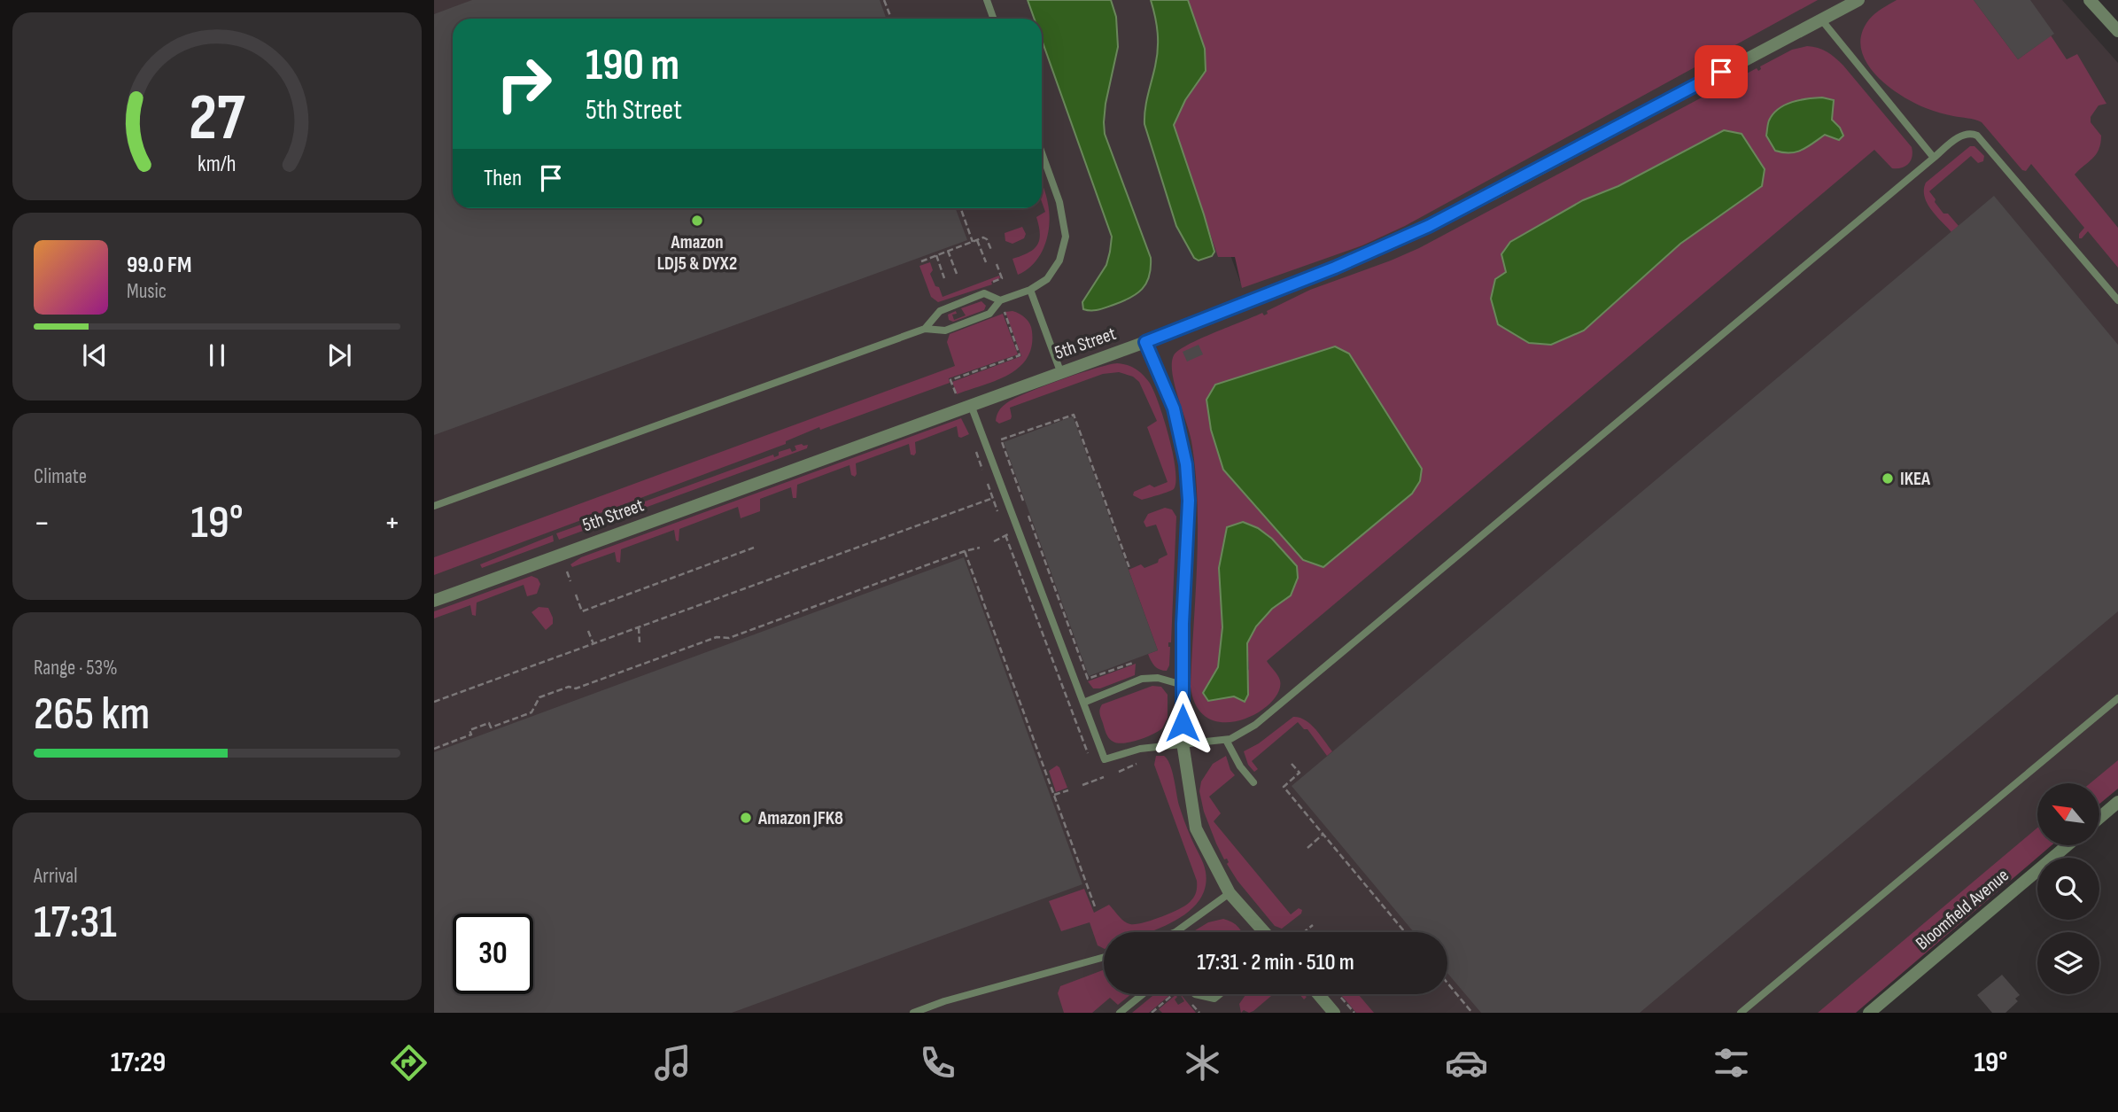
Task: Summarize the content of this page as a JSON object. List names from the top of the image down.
{
  "streets": {
    "street": ["5th Street", "Bloomfield Avenue"]
  },
  "places": ["Amazon LDJ5 & DYX2", "IKEA", "Amazon JFK8"],
  "north": "top left",
  "page": {
    "turn": ["190 m", "5th Street"],
    "then": "Then",
    "song": ["99.0 FM", "Music"],
    "tile": [
      "Climate",
      ["Range · 53%", "265 km"],
      ["Arrival", "17:31"]
    ],
    "heat": ["−", "19°", "+"],
    "limit": "30",
    "trip": "17:31 · 2 min · 510 m",
    "tabs": ["17:29", "19°"],
    "gauge": ["27", "km/h"]
  }
}
